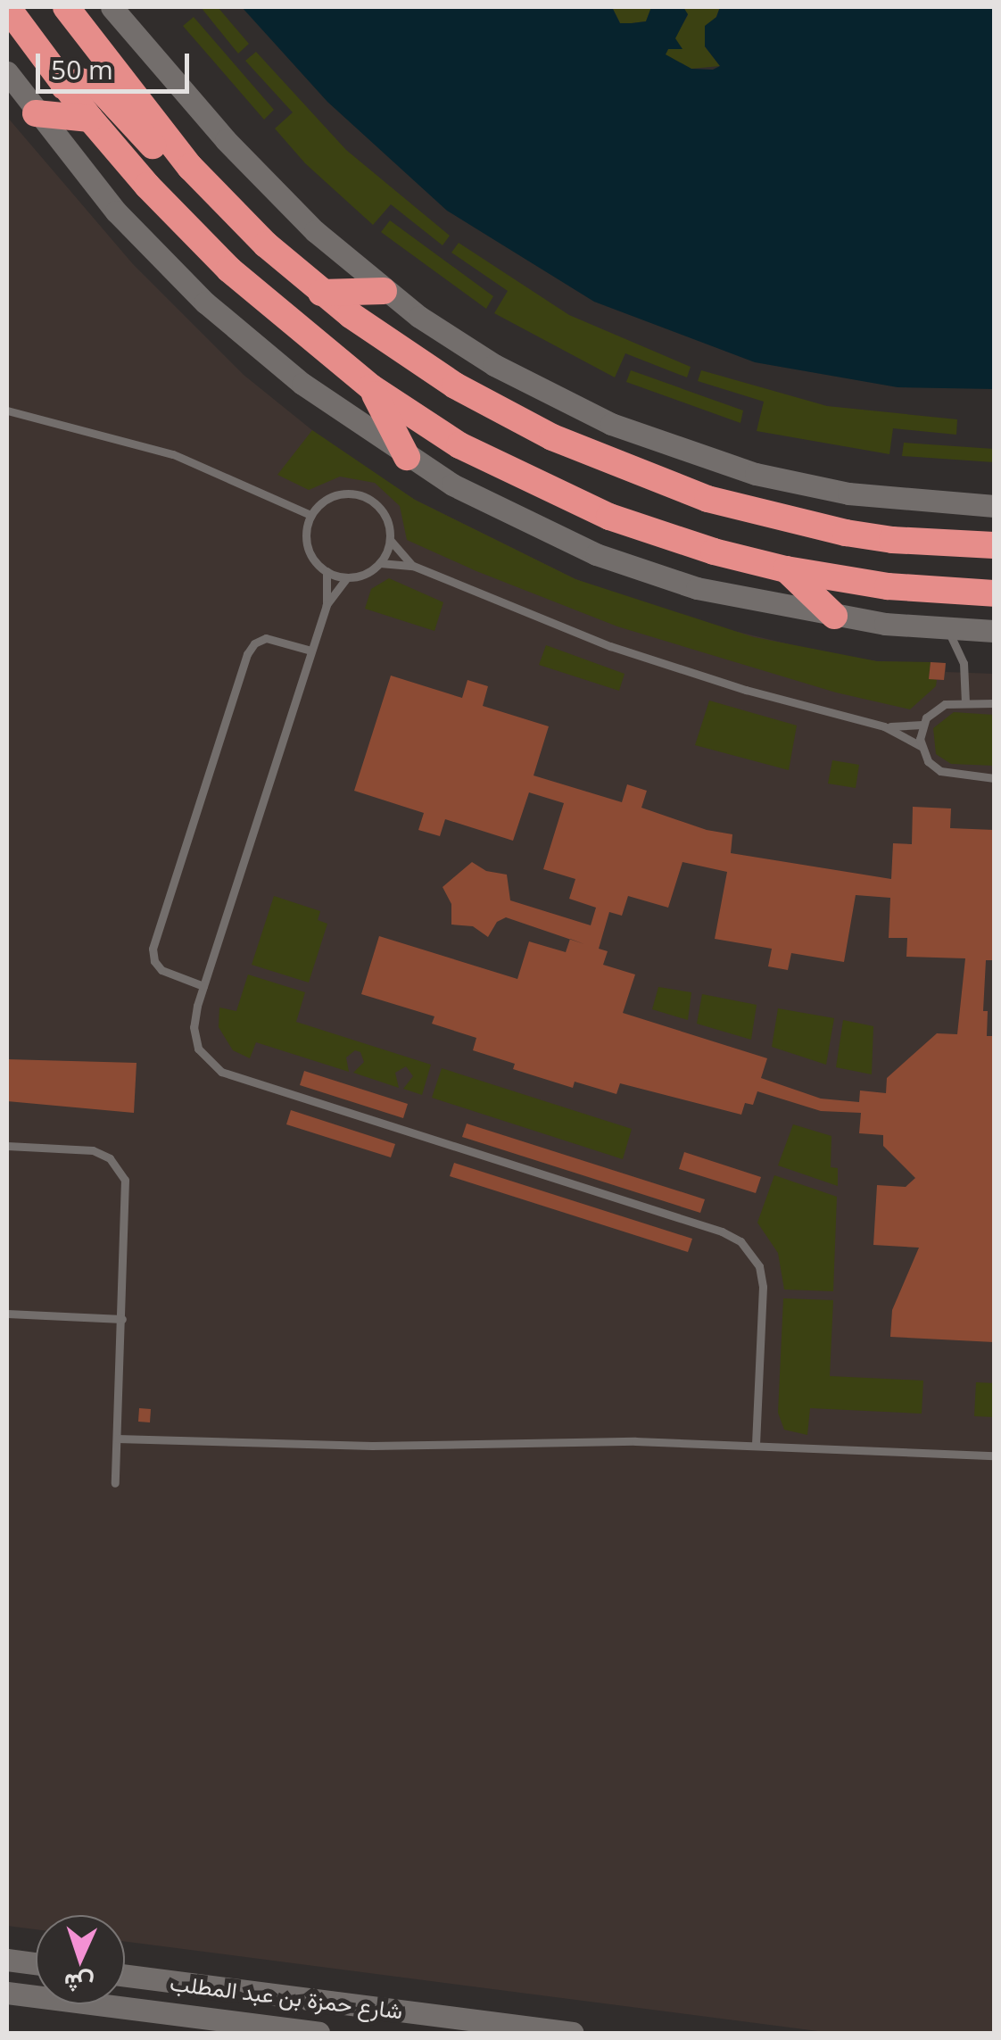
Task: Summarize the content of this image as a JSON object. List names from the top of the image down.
{
  "streets": {
    "street": ["شارع حمزة بن عبد المطلب"]
  },
  "scale_bar": "50 m",
  "north": "bottom"
}
